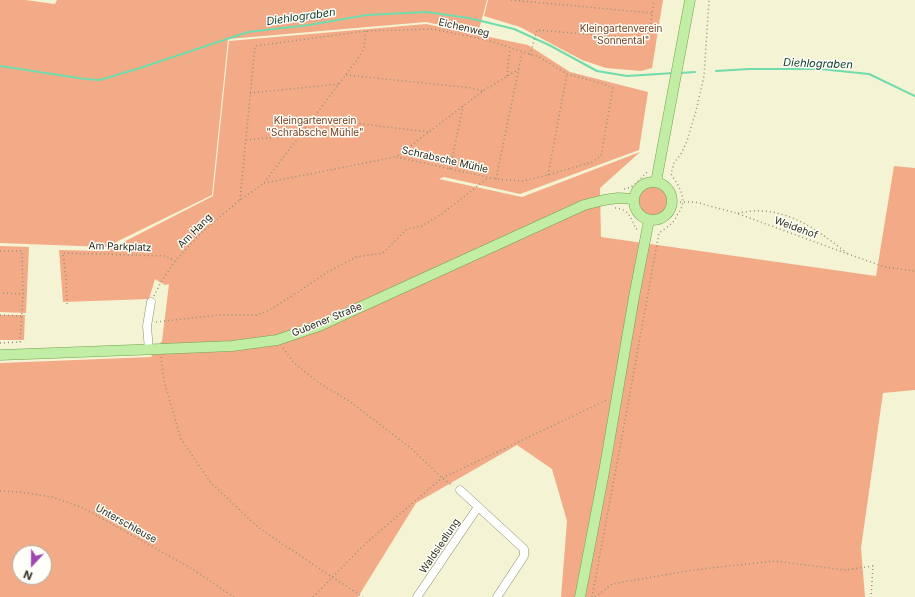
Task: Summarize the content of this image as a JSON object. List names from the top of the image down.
{
  "streets": {
    "main road": ["Gubener Straße"],
    "street": ["Waldsiedlung"],
    "path": [
      "Eichenweg",
      "Schrabsche Mühle",
      "Weidehof",
      "Am Hang",
      "Am Parkplatz",
      "Unterschleuse"
    ]
  },
  "crossings": [
    ["Eichenweg", "Schrabsche Mühle"],
    ["Weidehof", "Gubener Straße"],
    ["Am Hang", "Am Parkplatz"]
  ],
  "water": ["Diehlograben"],
  "parks": ["Kleingartenverein \"Sonnental\"", "Kleingartenverein \"Schrabsche Mühle\""],
  "north": "bottom"
}
